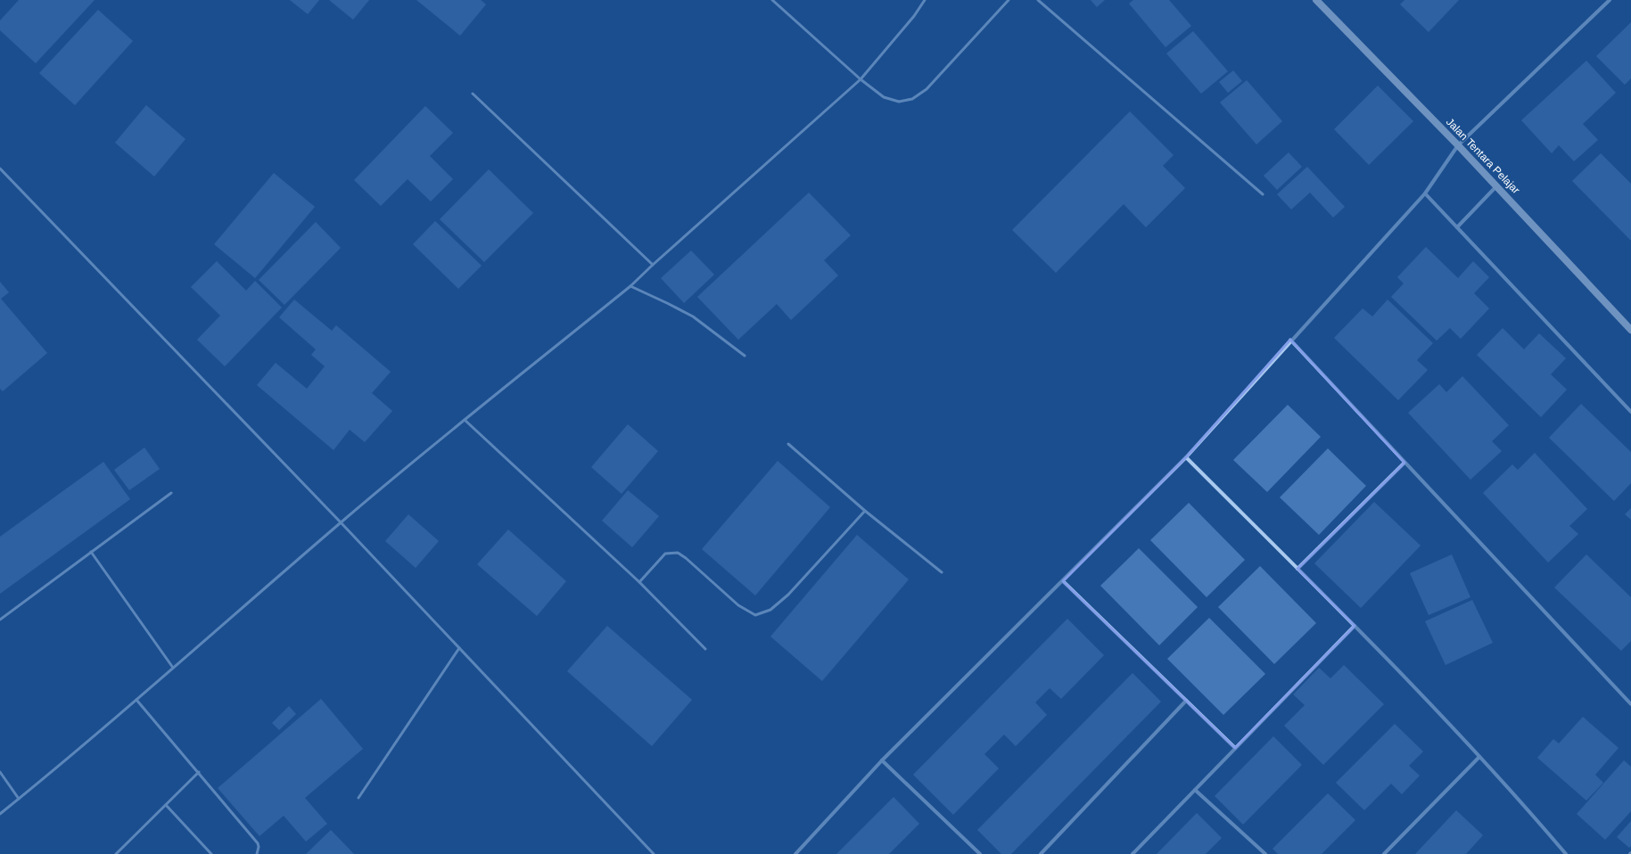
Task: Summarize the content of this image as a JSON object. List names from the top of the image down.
{
  "streets": {
    "main road": ["Jalan Tentara Pelajar"]
  }
}
